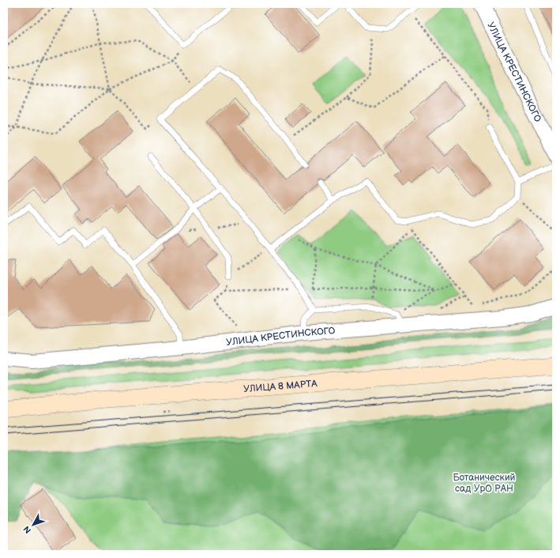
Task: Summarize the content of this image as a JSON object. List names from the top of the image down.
{
  "streets": {
    "main road": ["УЛИЦА 8 МАРТА"],
    "street": ["УЛИЦА КРЕСТИНСКОГО"]
  },
  "parks": ["Ботанический сад УрО РАН"],
  "north": "bottom left"
}
